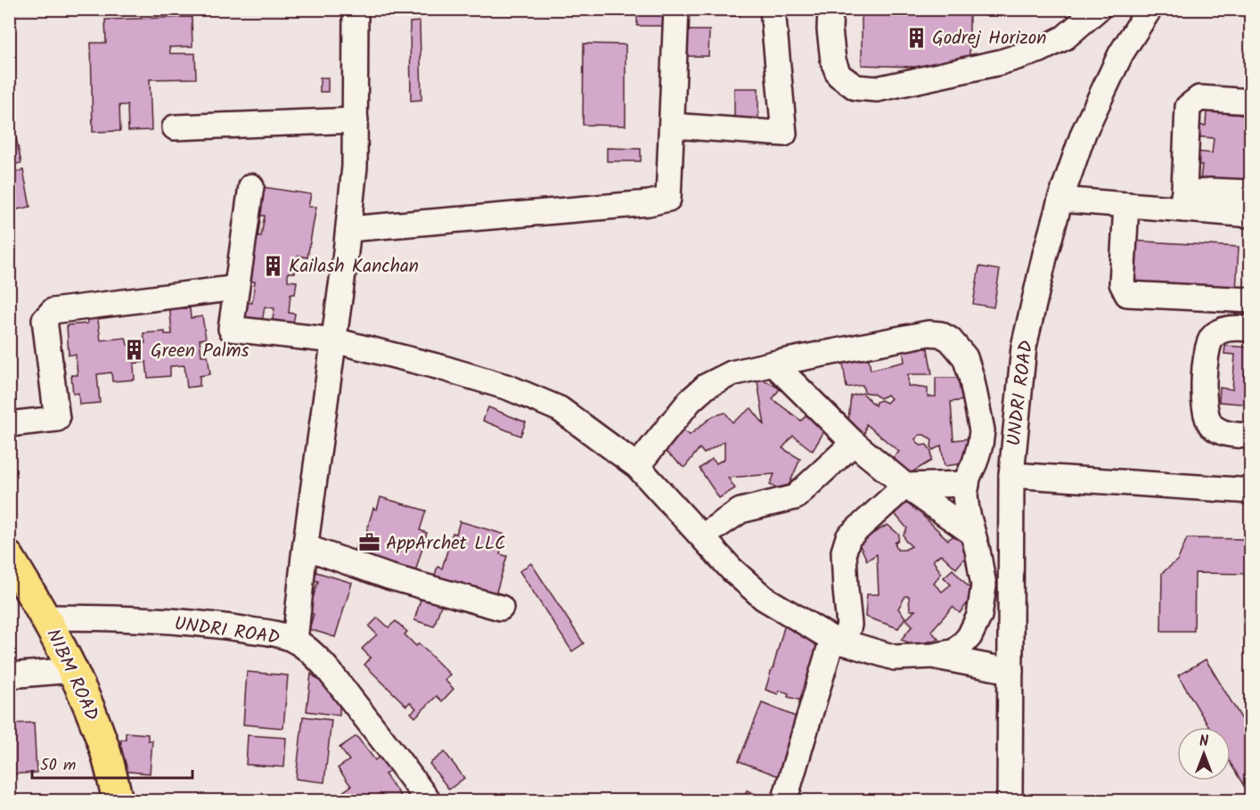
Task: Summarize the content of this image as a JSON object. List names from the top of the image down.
{
  "streets": {
    "main road": ["NIBM ROAD"],
    "street": ["UNDRI ROAD"]
  },
  "crossings": [
    ["UNDRI ROAD", "NIBM ROAD"]
  ],
  "places": {
    "building": ["Godrej Horizon", "Kailash Kanchan", "Green Palms"],
    "office": ["AppArchet LLC"]
  },
  "scale_bar": "50 m",
  "north": "top"
}
